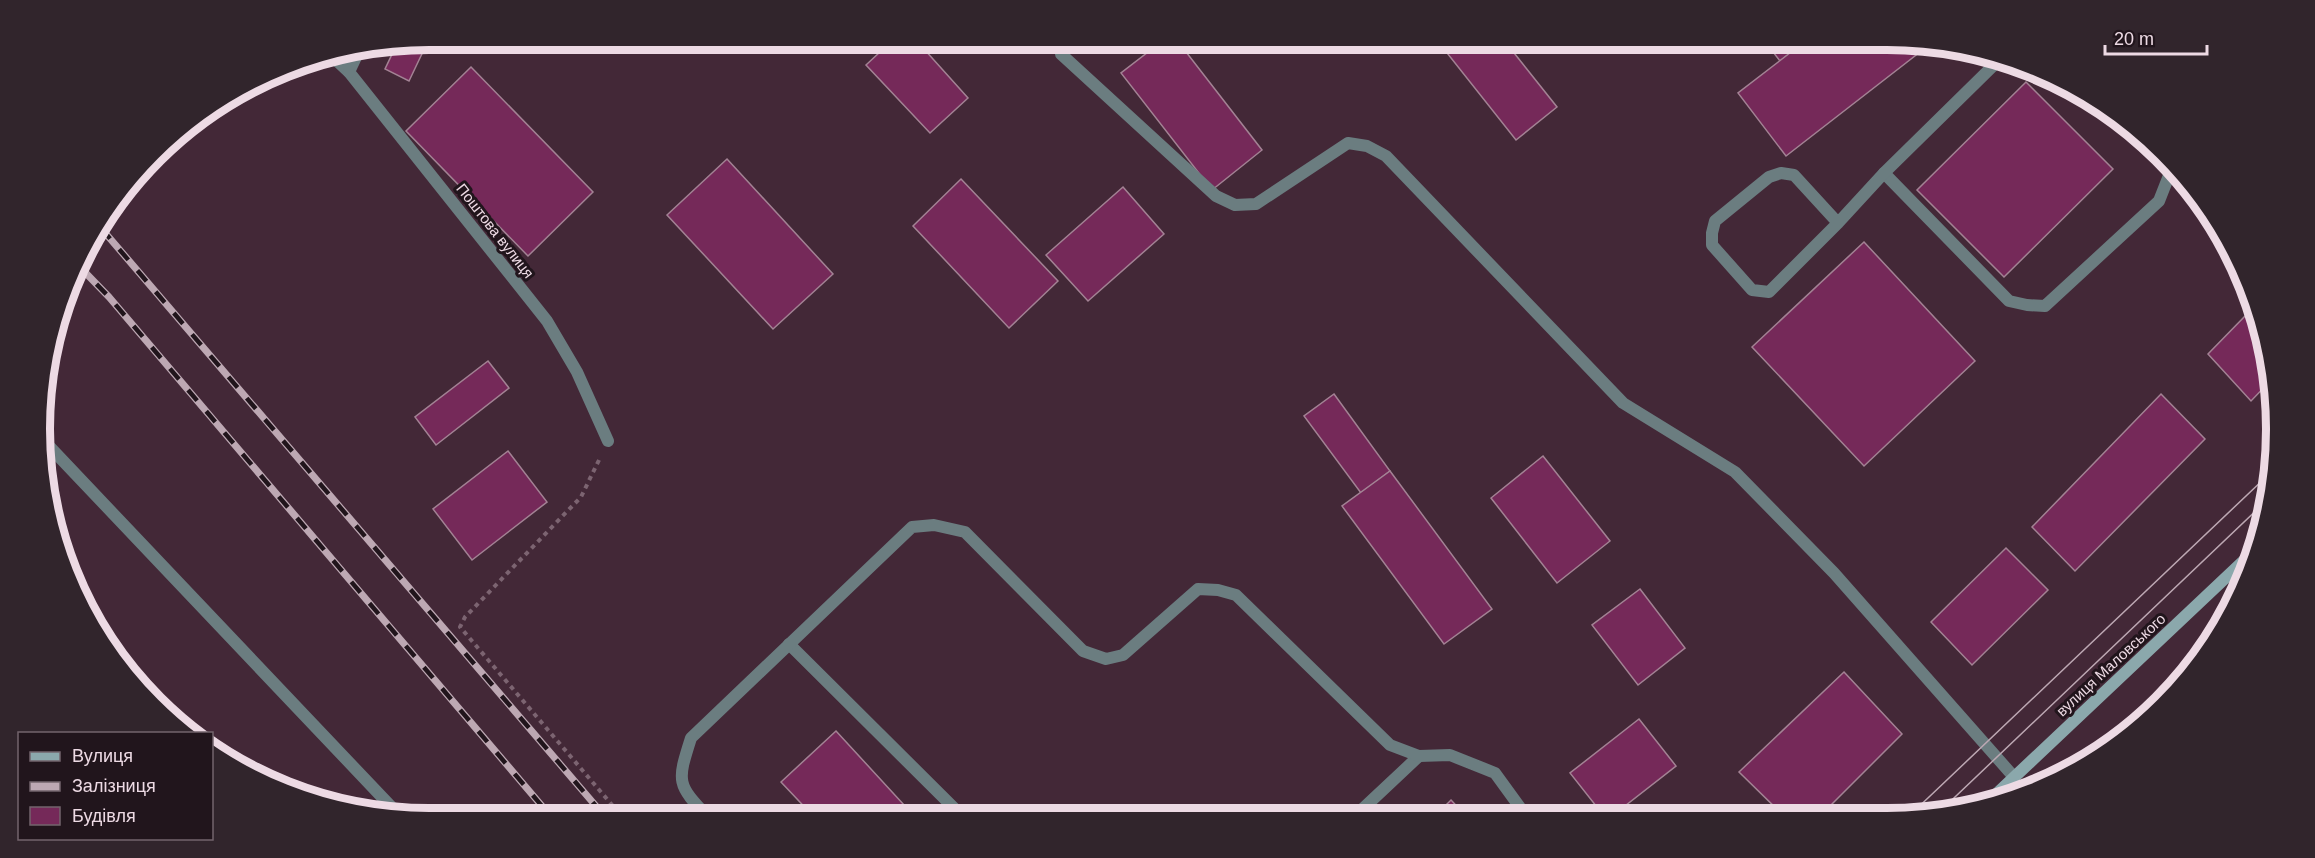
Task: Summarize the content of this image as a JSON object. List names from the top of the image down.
{
  "streets": {
    "street": ["Поштова вулиця", "вулиця Маловського"]
  },
  "legend": ["Вулиця", "Залізниця", "Будівля"],
  "scale_bar": "20 m"
}
